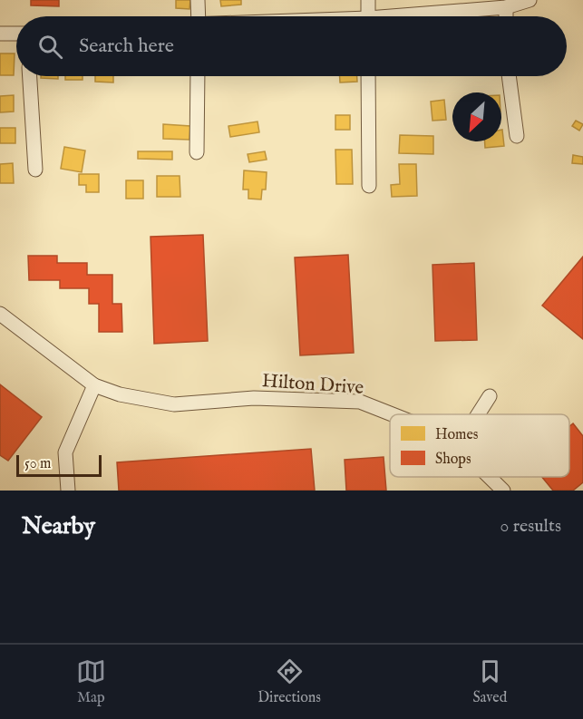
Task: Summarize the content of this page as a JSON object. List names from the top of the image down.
{
  "streets": {
    "street": ["Hilton Drive"]
  },
  "legend": ["Homes", "Shops"],
  "scale_bar": "50 m",
  "north": "bottom left",
  "page": {
    "search": "Search here",
    "scale": "50 m",
    "heading": ["Nearby", "0 results"],
    "nav": ["Map", "Directions", "Saved"]
  }
}
